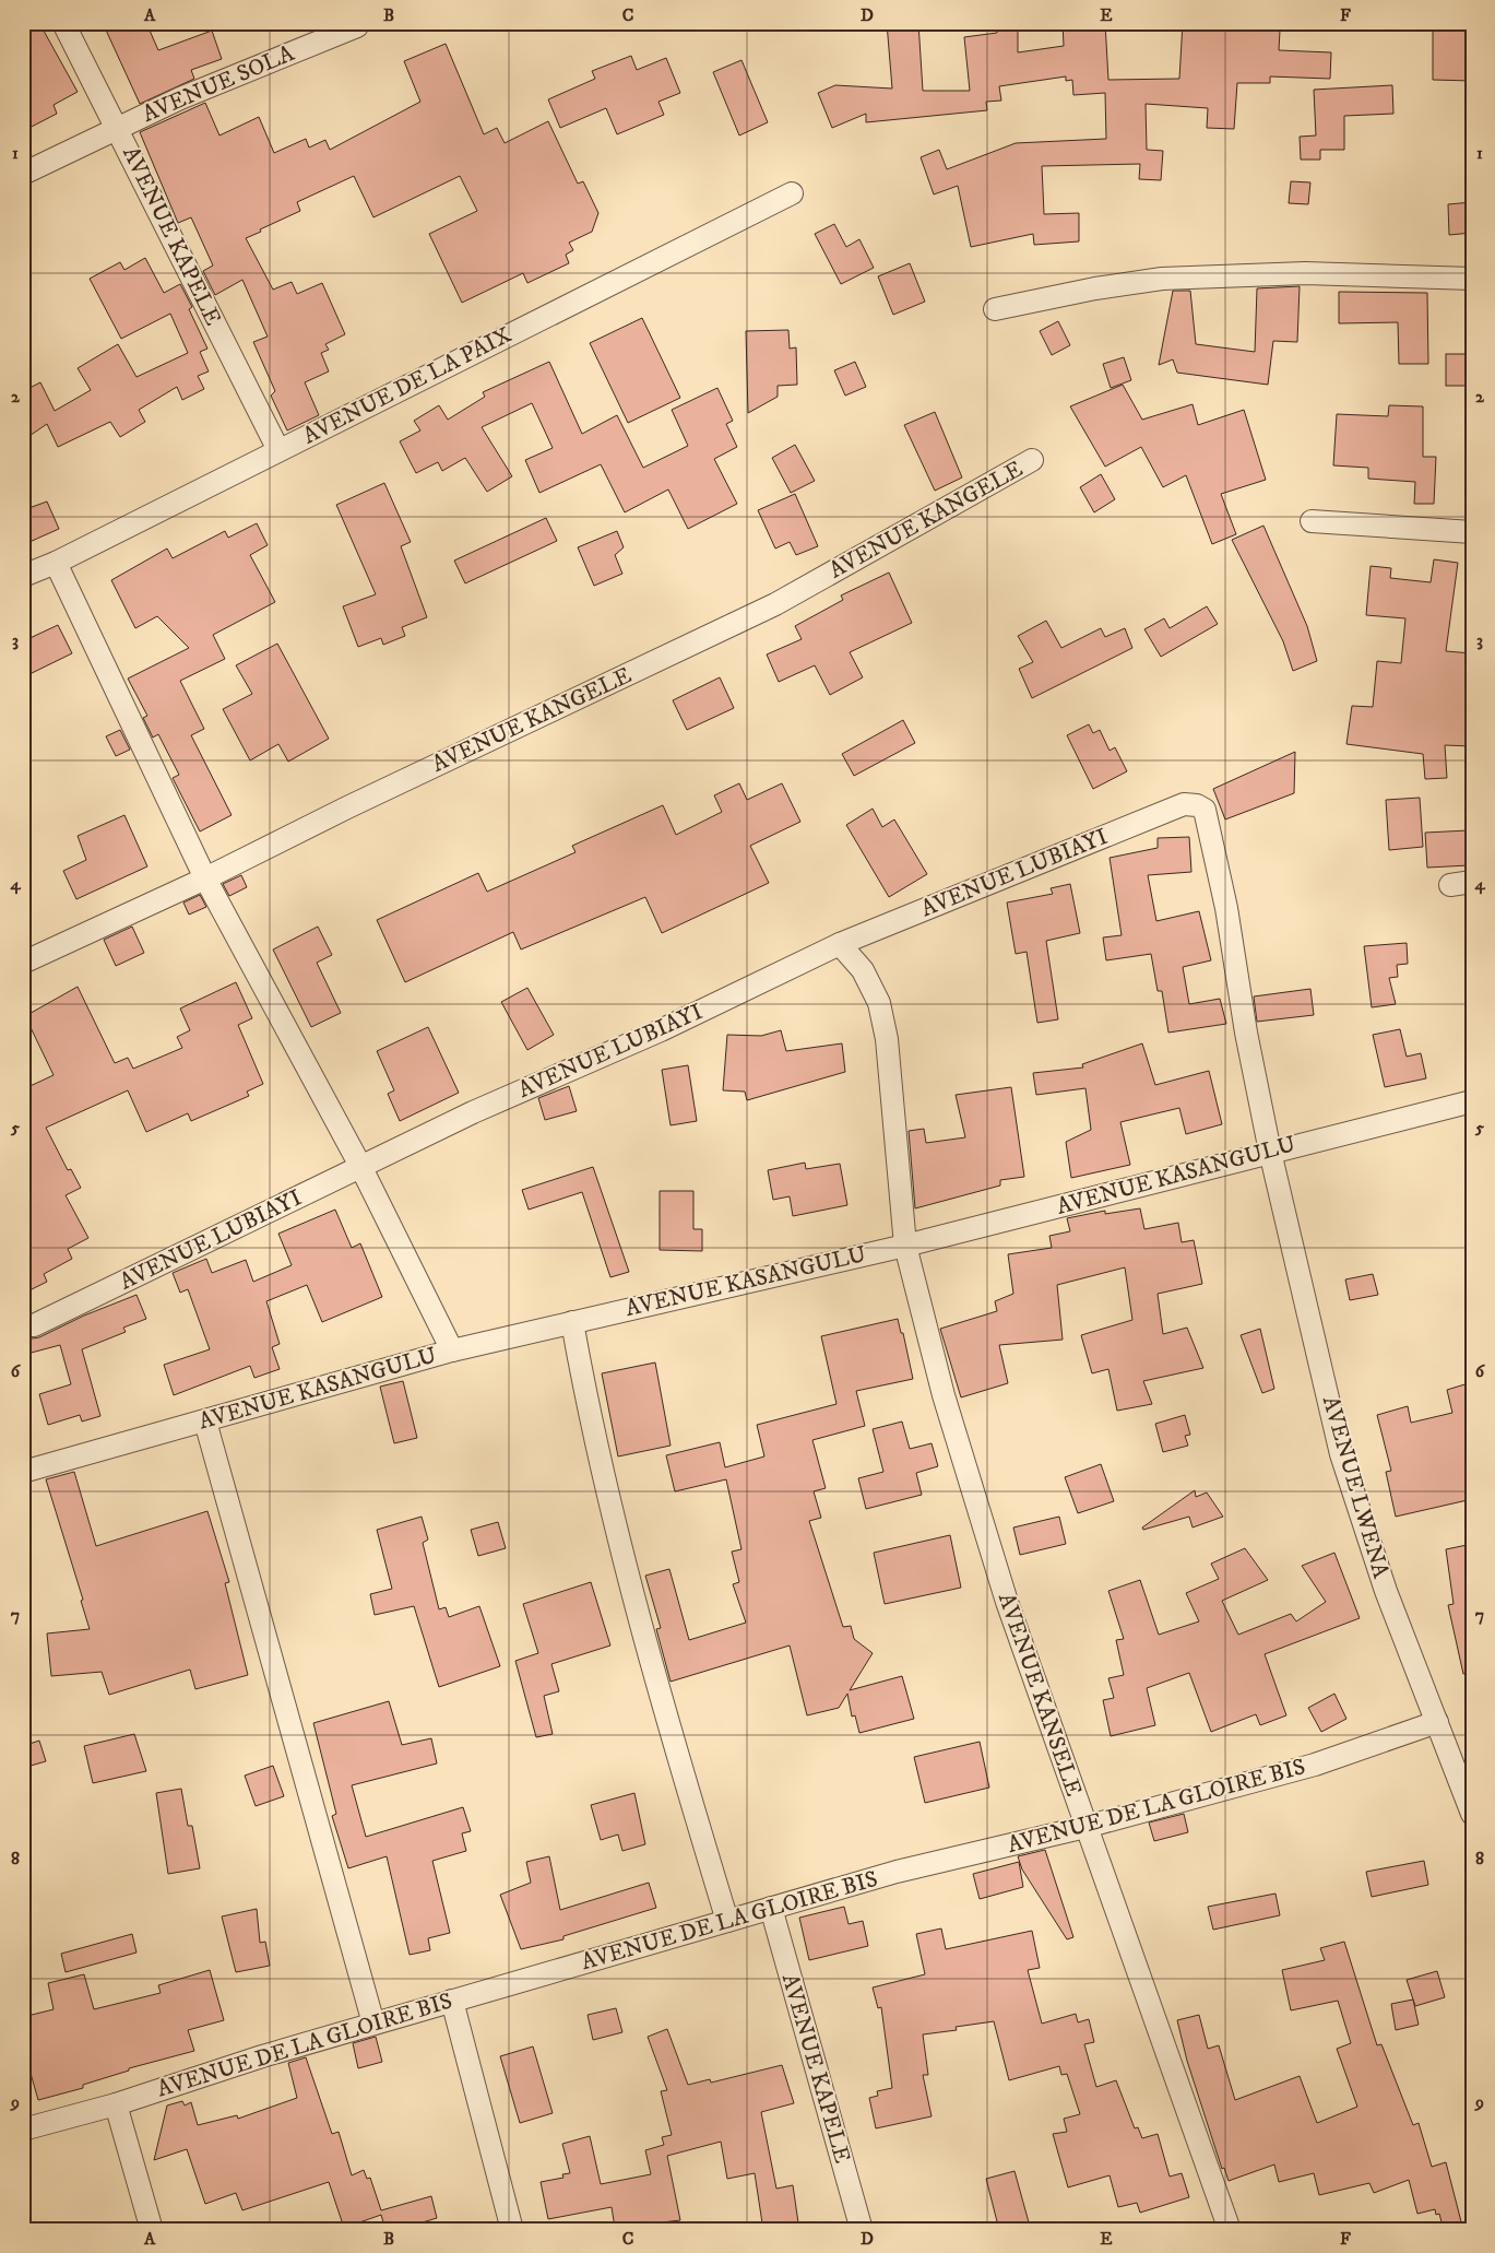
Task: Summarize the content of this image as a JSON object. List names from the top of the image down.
{
  "streets": {
    "street": [
      "AVENUE SOLA",
      "AVENUE KAPELE",
      "AVENUE DE LA PAIX",
      "AVENUE KANGELE",
      "AVENUE LUBIAYI",
      "AVENUE KASANGULU",
      "AVENUE LWENA",
      "AVENUE KANSELE",
      "AVENUE DE LA GLOIRE BIS"
    ]
  },
  "crossings": [
    ["AVENUE SOLA", "AVENUE KAPELE"],
    ["AVENUE KAPELE", "AVENUE DE LA PAIX"],
    ["AVENUE KAPELE", "AVENUE DE LA GLOIRE BIS"],
    ["AVENUE LUBIAYI", "AVENUE LWENA"],
    ["AVENUE LUBIAYI", "AVENUE KANSELE"],
    ["AVENUE KASANGULU", "AVENUE LWENA"],
    ["AVENUE KASANGULU", "AVENUE KANSELE"],
    ["AVENUE LWENA", "AVENUE DE LA GLOIRE BIS"],
    ["AVENUE KANSELE", "AVENUE DE LA GLOIRE BIS"]
  ],
  "grid": {
    "columns": [
      "A",
      "B",
      "C",
      "D",
      "E",
      "F"
    ],
    "rows": [
      "1",
      "2",
      "3",
      "4",
      "5",
      "6",
      "7",
      "8",
      "9"
    ]
  }
}
